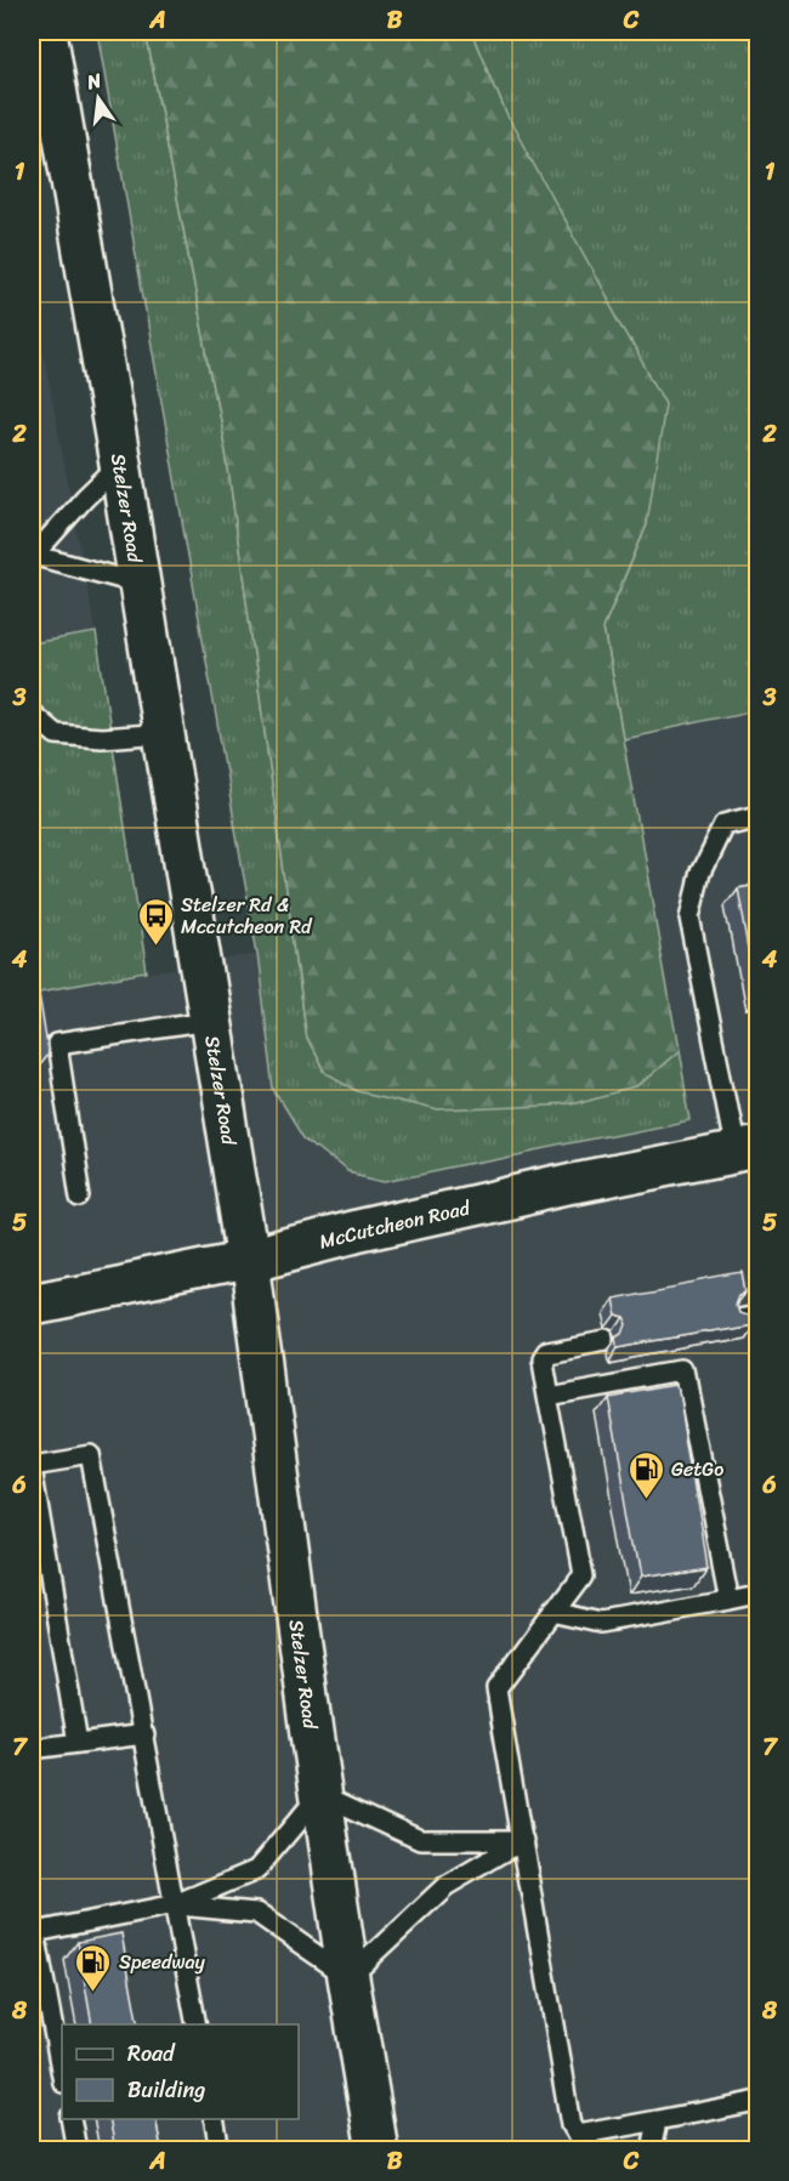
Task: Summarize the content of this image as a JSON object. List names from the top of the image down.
{
  "streets": {
    "main road": ["Stelzer Road", "McCutcheon Road"]
  },
  "crossings": [
    ["Stelzer Road", "McCutcheon Road"]
  ],
  "places": {
    "bus stop": ["Stelzer Rd & Mccutcheon Rd"],
    "fuel station": ["GetGo", "Speedway"]
  },
  "legend": ["Road", "Building"],
  "north": "top",
  "grid": {
    "columns": ["A", "B", "C"],
    "rows": [
      "1",
      "2",
      "3",
      "4",
      "5",
      "6",
      "7",
      "8"
    ]
  }
}
